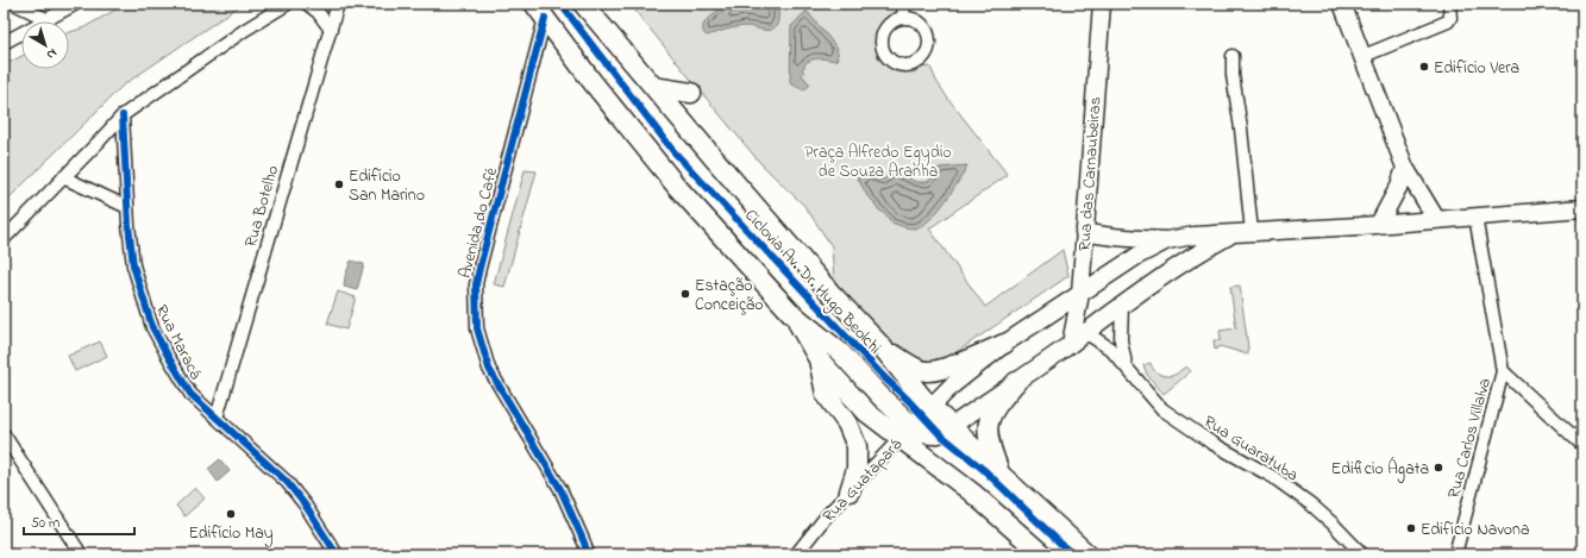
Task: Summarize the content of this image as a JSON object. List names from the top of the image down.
{
  "streets": {
    "main road": ["Rua das Carnaubeiras", "Rua Guatapará"],
    "street": [
      "Rua Botelho",
      "Avenida do Café",
      "Rua Maracá",
      "Rua Carlos Villalva",
      "Rua Guaratuba"
    ],
    "cycle path": ["Ciclovia Av. Dr. Hugo Beolchi"]
  },
  "crossings": [
    ["Rua das Carnaubeiras", "Rua Guaratuba"],
    ["Rua das Carnaubeiras", "Rua Guatapará"],
    ["Rua Botelho", "Rua Maracá"]
  ],
  "parks": ["Praça Alfredo Egydio de Souza Aranha"],
  "places": [
    "Edifício Vera",
    "Edifício San Marino",
    "Estação Conceição",
    "Edificio Ágata",
    "Edifício May",
    "Edifício Navona"
  ],
  "scale_bar": "50 m",
  "north": "bottom right"
}
